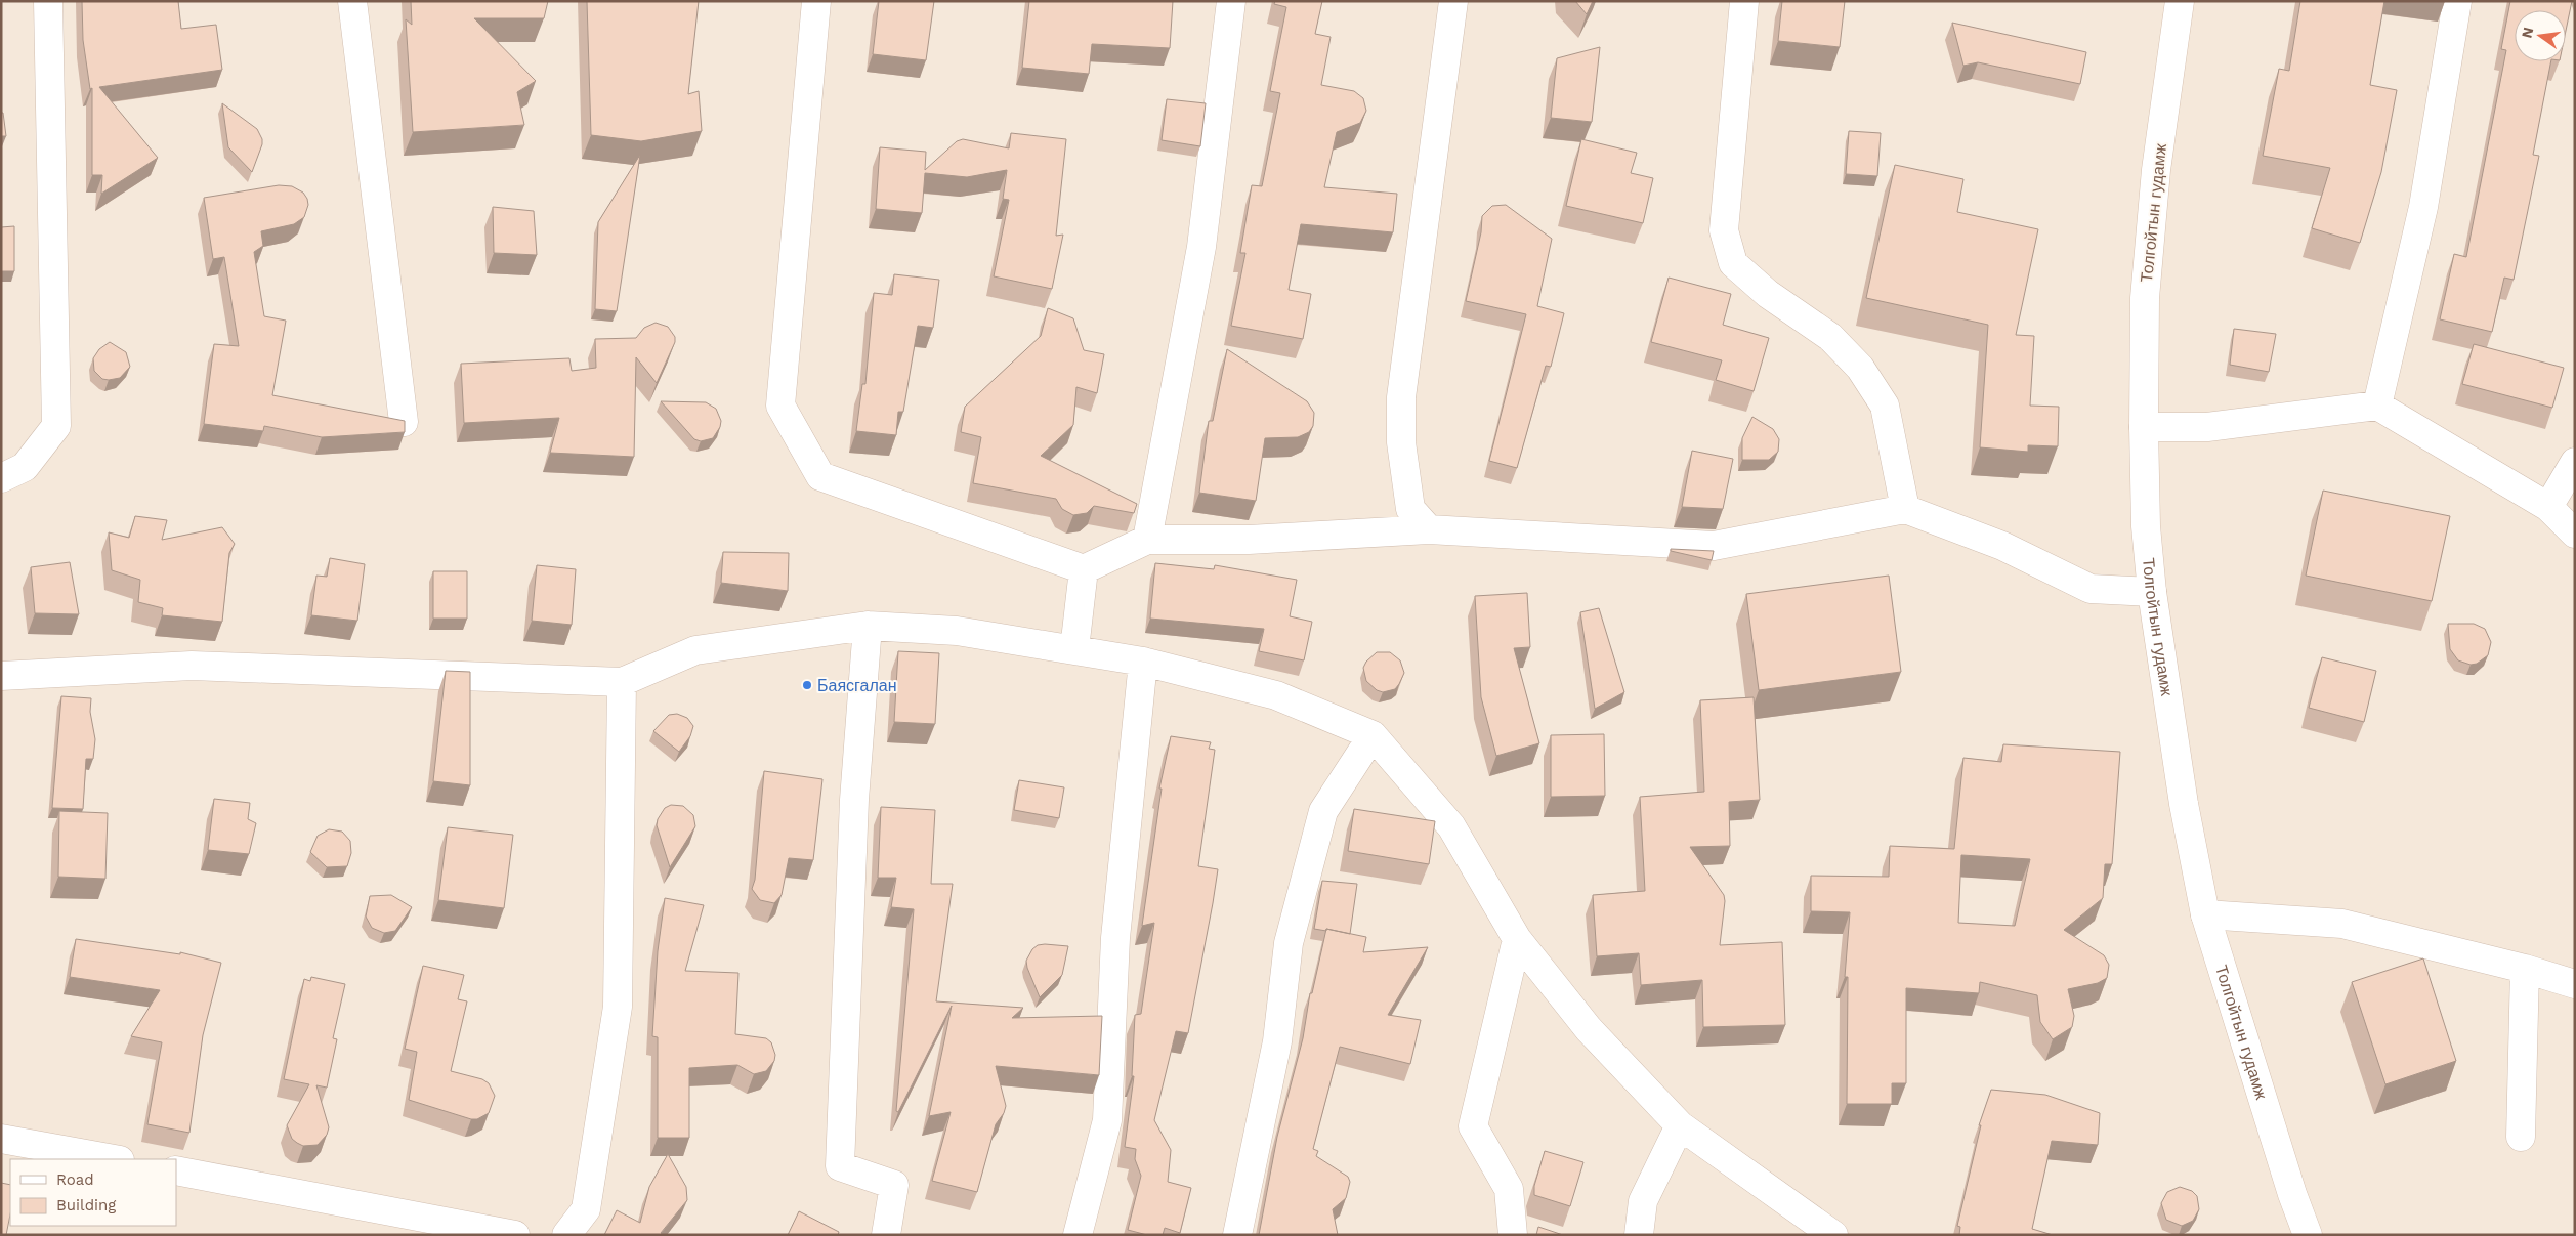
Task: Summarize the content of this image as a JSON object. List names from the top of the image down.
{
  "streets": {
    "street": ["Толгойтын гудамж"]
  },
  "places": ["Баясгалан"],
  "legend": ["Road", "Building"],
  "north": "left"
}
